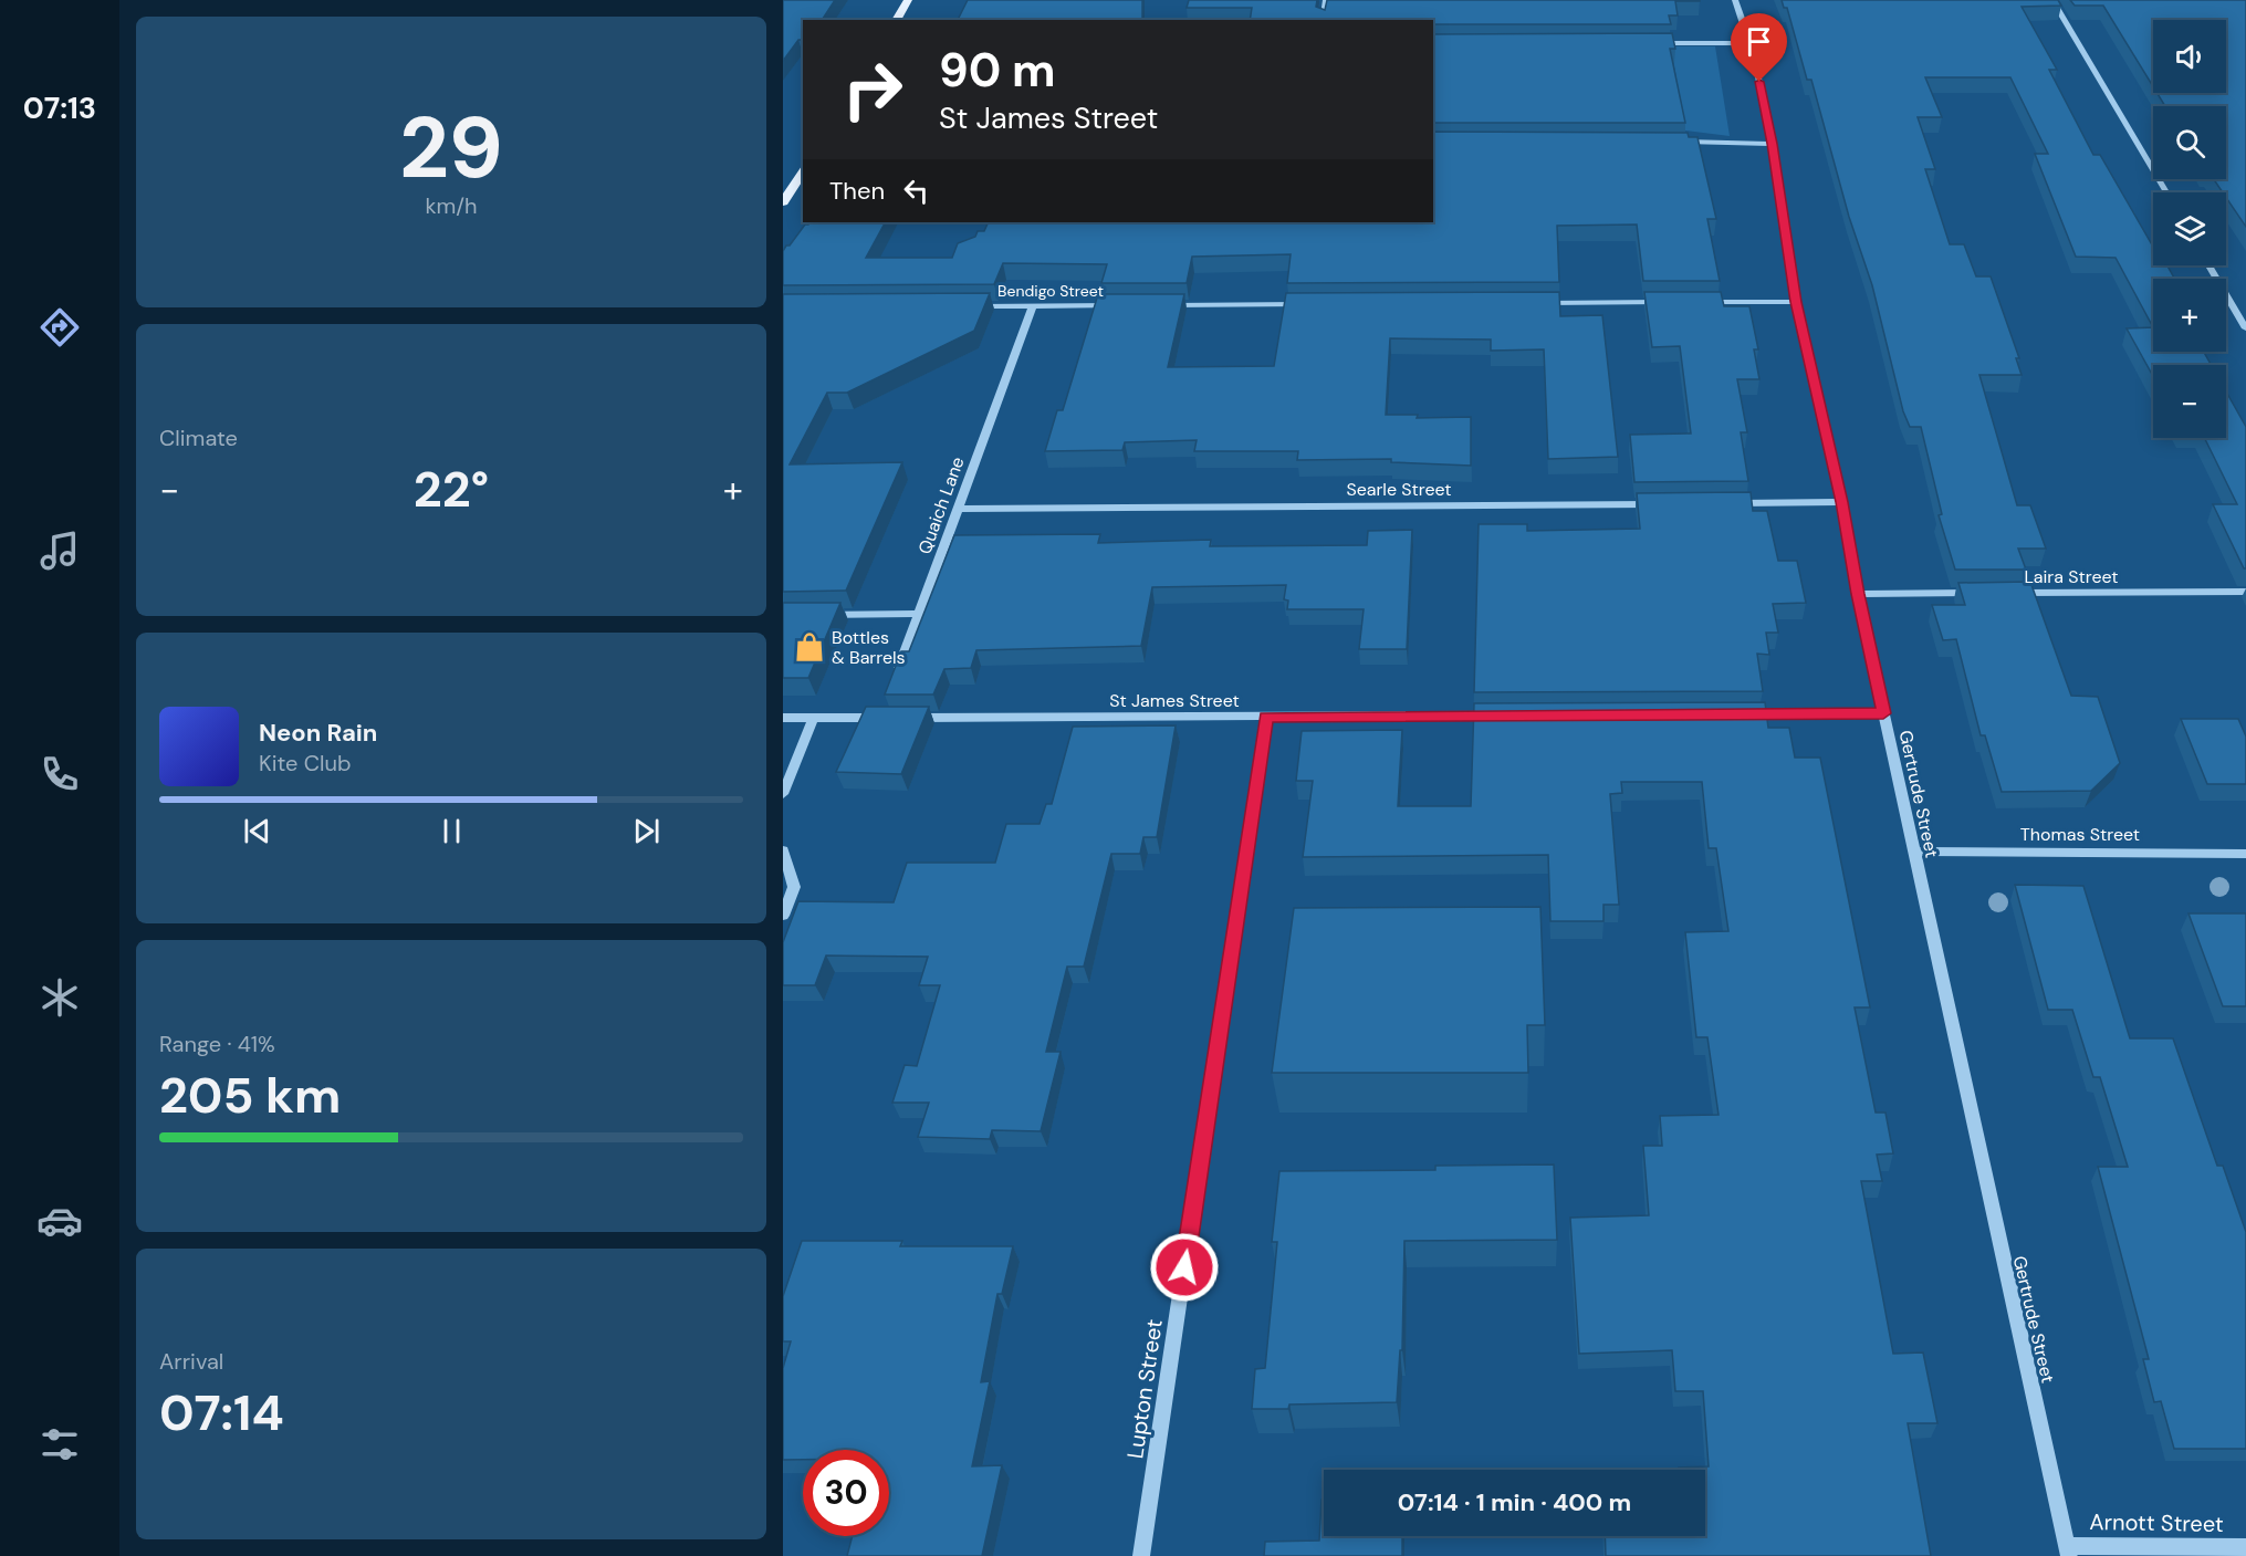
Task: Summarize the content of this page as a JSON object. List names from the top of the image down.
{
  "streets": {
    "street": [
      "Bendigo Street",
      "Searle Street",
      "Quaich Lane",
      "Laira Street",
      "St James Street",
      "Gertrude Street",
      "Thomas Street",
      "Lupton Street",
      "Arnott Street"
    ]
  },
  "crossings": [
    ["Bendigo Street", "Quaich Lane"],
    ["Searle Street", "Quaich Lane"],
    ["St James Street", "Lupton Street"],
    ["Gertrude Street", "Thomas Street"],
    ["Gertrude Street", "Arnott Street"]
  ],
  "places": {
    "shop": ["Bottles & Barrels"]
  },
  "page": {
    "tabs": "07:13",
    "tile": [
      ["29", "km/h"],
      "Climate",
      ["Range · 41%", "205 km"],
      ["Arrival", "07:14"]
    ],
    "map_buttons": ["+", "−"],
    "turn": ["90 m", "St James Street"],
    "then": "Then",
    "heat": ["−", "22°", "+"],
    "song": ["Neon Rain", "Kite Club"],
    "limit": "30",
    "trip": "07:14 · 1 min · 400 m"
  }
}
